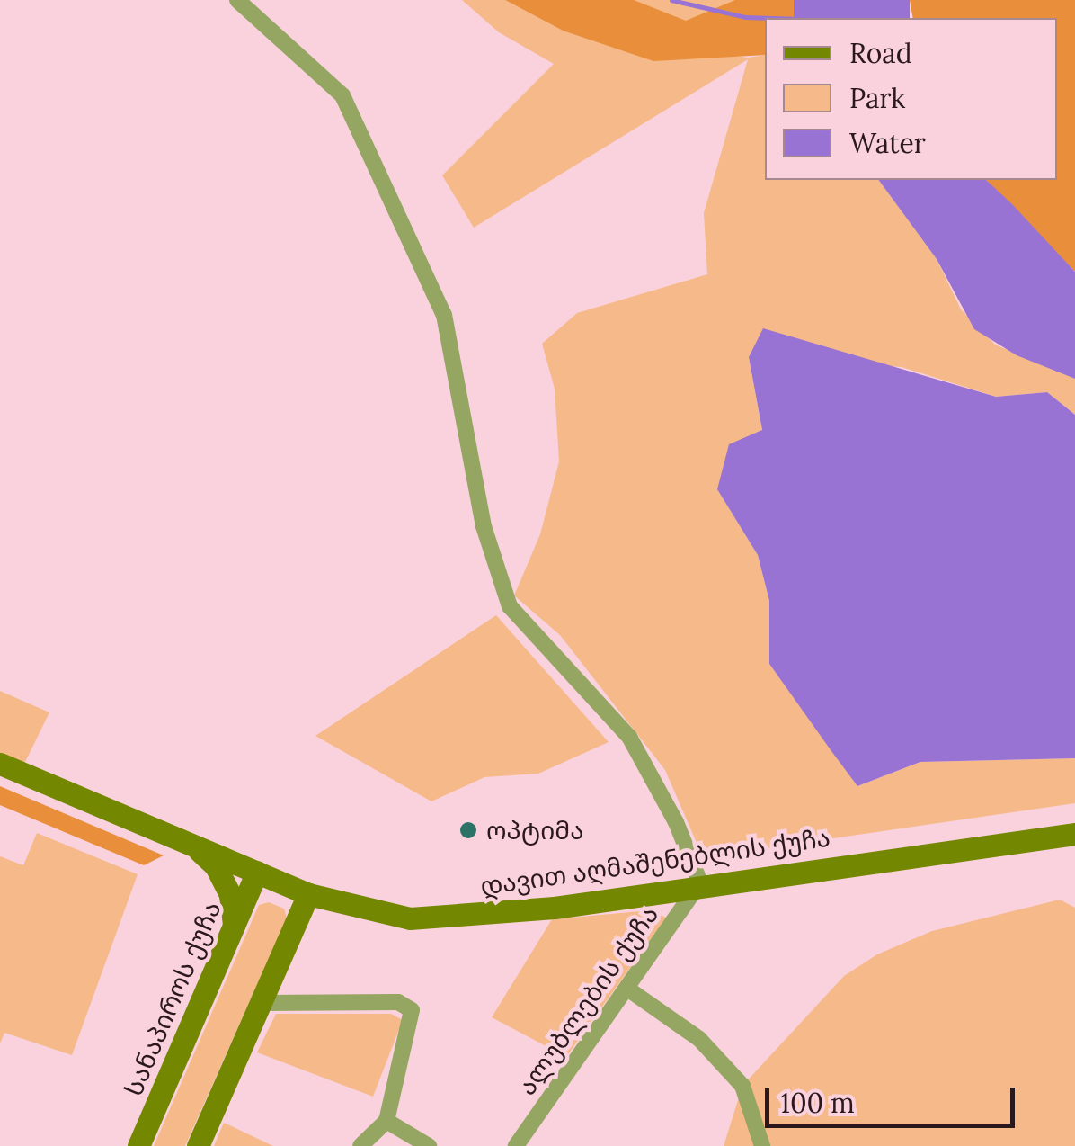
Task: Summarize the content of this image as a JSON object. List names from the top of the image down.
{
  "streets": {
    "main road": ["დავით აღმაშენებლის ქუჩა", "სანაპიროს ქუჩა"],
    "street": ["ალუბლების ქუჩა"]
  },
  "crossings": [
    ["დავით აღმაშენებლის ქუჩა", "სანაპიროს ქუჩა"],
    ["დავით აღმაშენებლის ქუჩა", "ალუბლების ქუჩა"]
  ],
  "places": ["ოპტიმა"],
  "legend": ["Road", "Park", "Water"],
  "scale_bar": "100 m"
}
